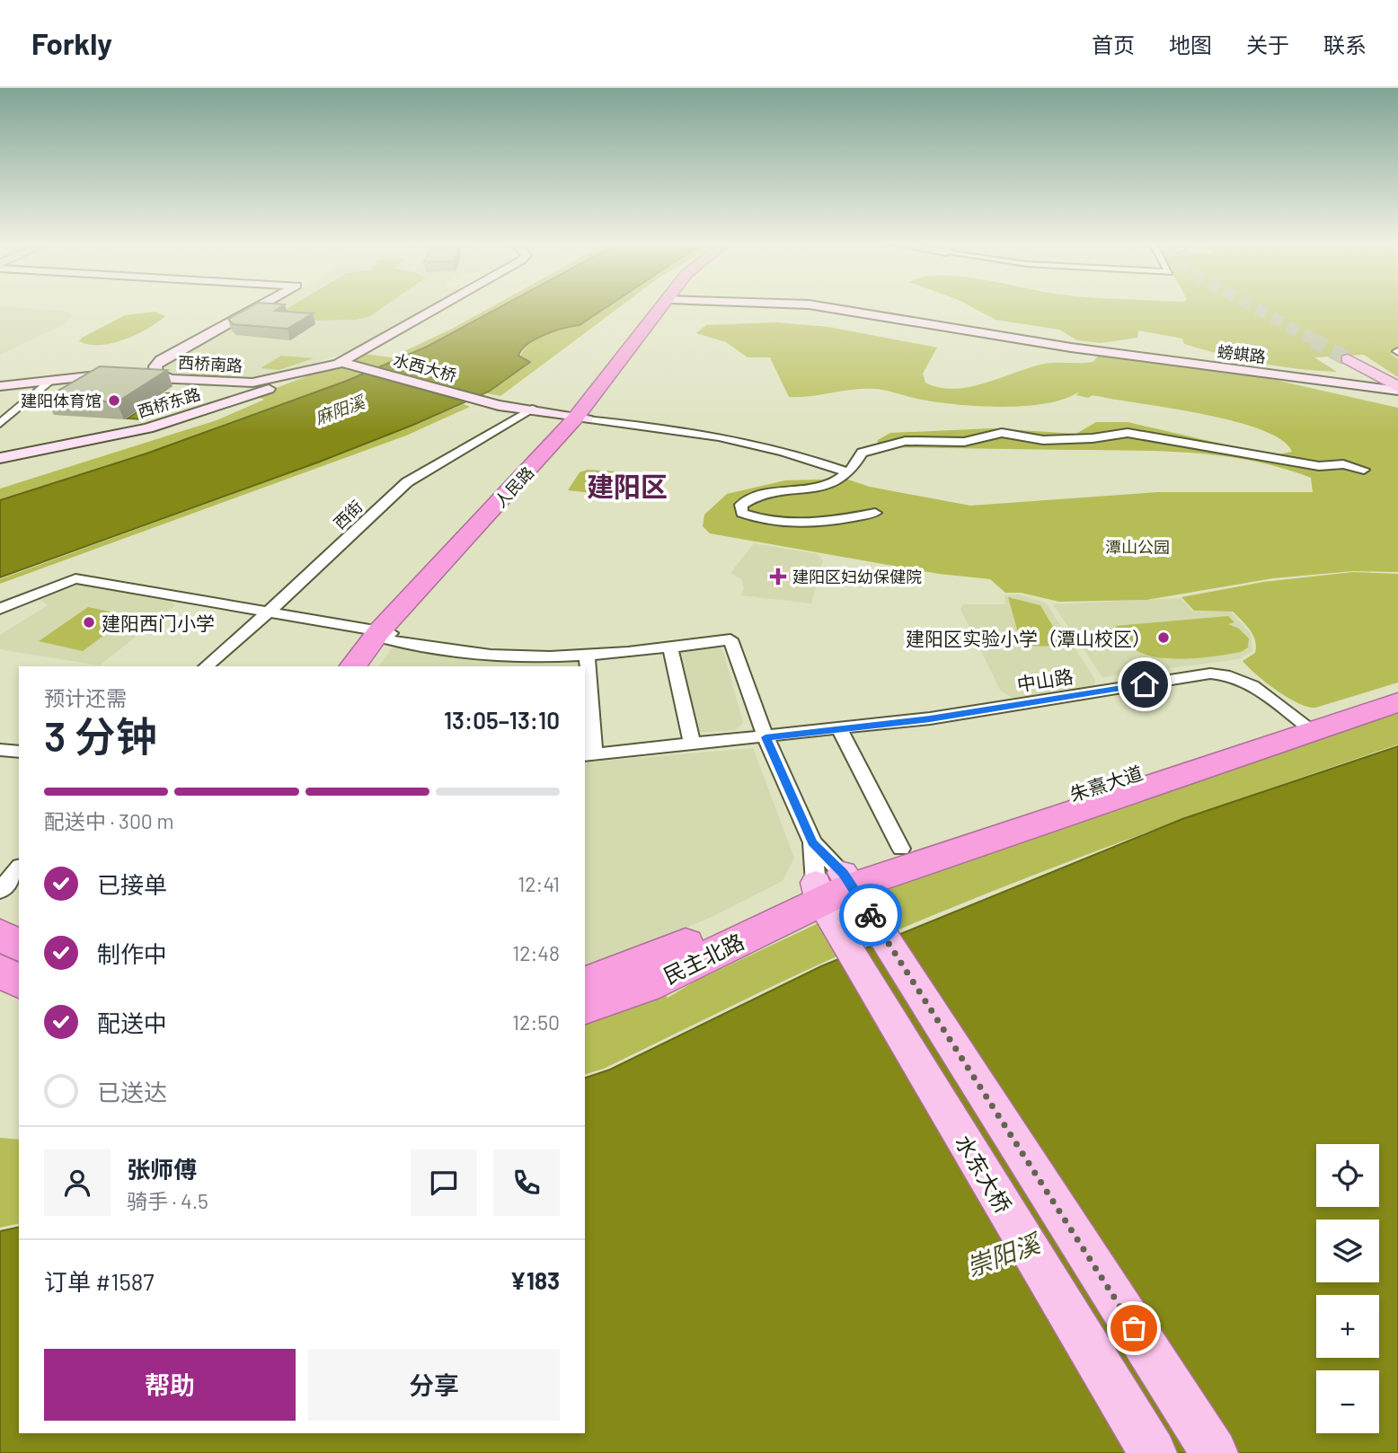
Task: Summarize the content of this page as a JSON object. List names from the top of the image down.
{
  "streets": {
    "highway": ["人民路", "朱熹大道", "民主北路"],
    "main road": [
      "螃蜞路",
      "西桥南路",
      "水西大桥",
      "西桥东路",
      "水东大桥"
    ],
    "street": ["西街", "中山路"]
  },
  "crossings": [
    ["西桥南路", "水西大桥"],
    ["西桥南路", "西桥东路"],
    ["水西大桥", "西桥东路"],
    ["中山路", "朱熹大道"],
    ["朱熹大道", "民主北路"],
    ["朱熹大道", "水东大桥"],
    ["民主北路", "水东大桥"]
  ],
  "districts": ["建阳区"],
  "water": ["麻阳溪", "崇阳溪"],
  "parks": ["潭山公园"],
  "places": {
    "other": ["建阳体育馆", "建阳西门小学", "建阳区实验小学（潭山校区）"],
    "health": ["建阳区妇幼保健院"]
  },
  "page": {
    "header": "Forkly",
    "nav": [
      "首页",
      "地图",
      "关于",
      "联系"
    ],
    "heading": ["3 分钟", "预计还需", "13:05–13:10"],
    "panel": [
      "张师傅",
      "骑手 · 4.5",
      "订单 #1587",
      "¥183"
    ],
    "bar": "配送中 · 300 m",
    "list": [
      ["已接单", "12:41"],
      ["制作中", "12:48"],
      ["配送中", "12:50"],
      "已送达"
    ],
    "map_buttons": ["+", "−"],
    "buttons": ["帮助", "分享"]
  }
}
